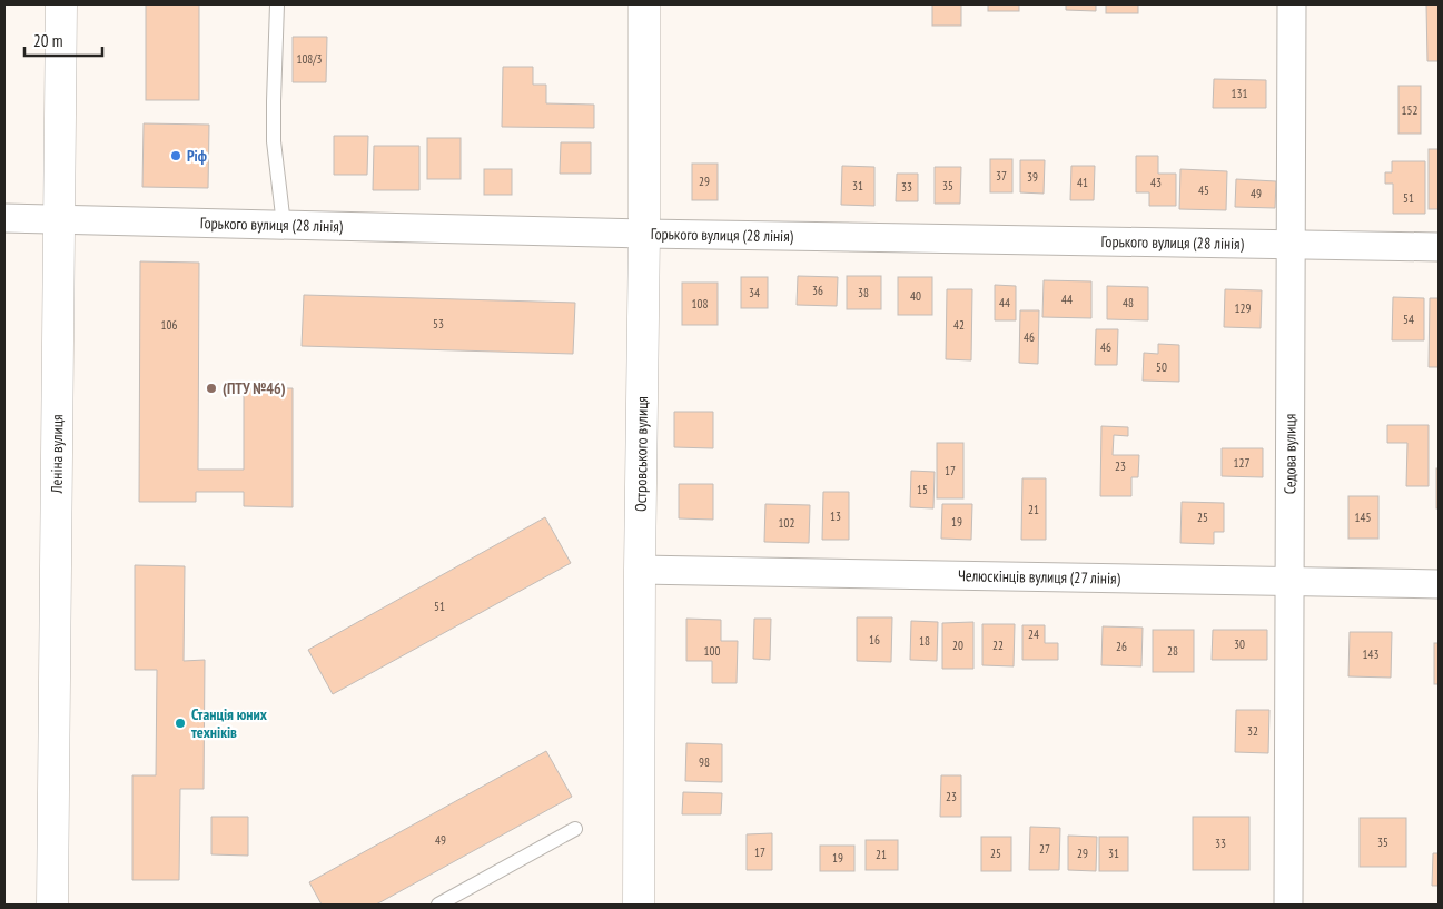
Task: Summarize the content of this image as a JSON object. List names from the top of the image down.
{
  "streets": {
    "street": [
      "Горького вулиця (28 лiнiя)",
      "Леніна вулиця",
      "Седова вулиця",
      "Островського вулиця",
      "Челюскінців вулиця (27 лiнiя)"
    ]
  },
  "crossings": [
    ["Горького вулиця (28 лiнiя)", "Леніна вулиця"],
    ["Горького вулиця (28 лiнiя)", "Седова вулиця"],
    ["Горького вулиця (28 лiнiя)", "Островського вулиця"],
    ["Седова вулиця", "Челюскінців вулиця (27 лiнiя)"],
    ["Островського вулиця", "Челюскінців вулиця (27 лiнiя)"]
  ],
  "places": ["Ріф", "(ПТУ №46)", "Станція юних техніків"],
  "house_numbers": [
    "108/3",
    "131",
    "152",
    "37",
    "39",
    "29",
    "41",
    "43",
    "31",
    "35",
    "33",
    "45",
    "49",
    "51",
    "36",
    "34",
    "38",
    "40",
    "44",
    "44",
    "48",
    "108",
    "129",
    "54",
    "53",
    "106",
    "42",
    "46",
    "46",
    "50",
    "127",
    "23",
    "17",
    "15",
    "21",
    "13",
    "25",
    "145",
    "19",
    "102",
    "51",
    "24",
    "16",
    "18",
    "30",
    "20",
    "22",
    "26",
    "100",
    "28",
    "143",
    "32",
    "98",
    "23",
    "49",
    "35",
    "33",
    "27",
    "17",
    "25",
    "29",
    "31",
    "21",
    "19"
  ],
  "scale_bar": "20 m"
}
